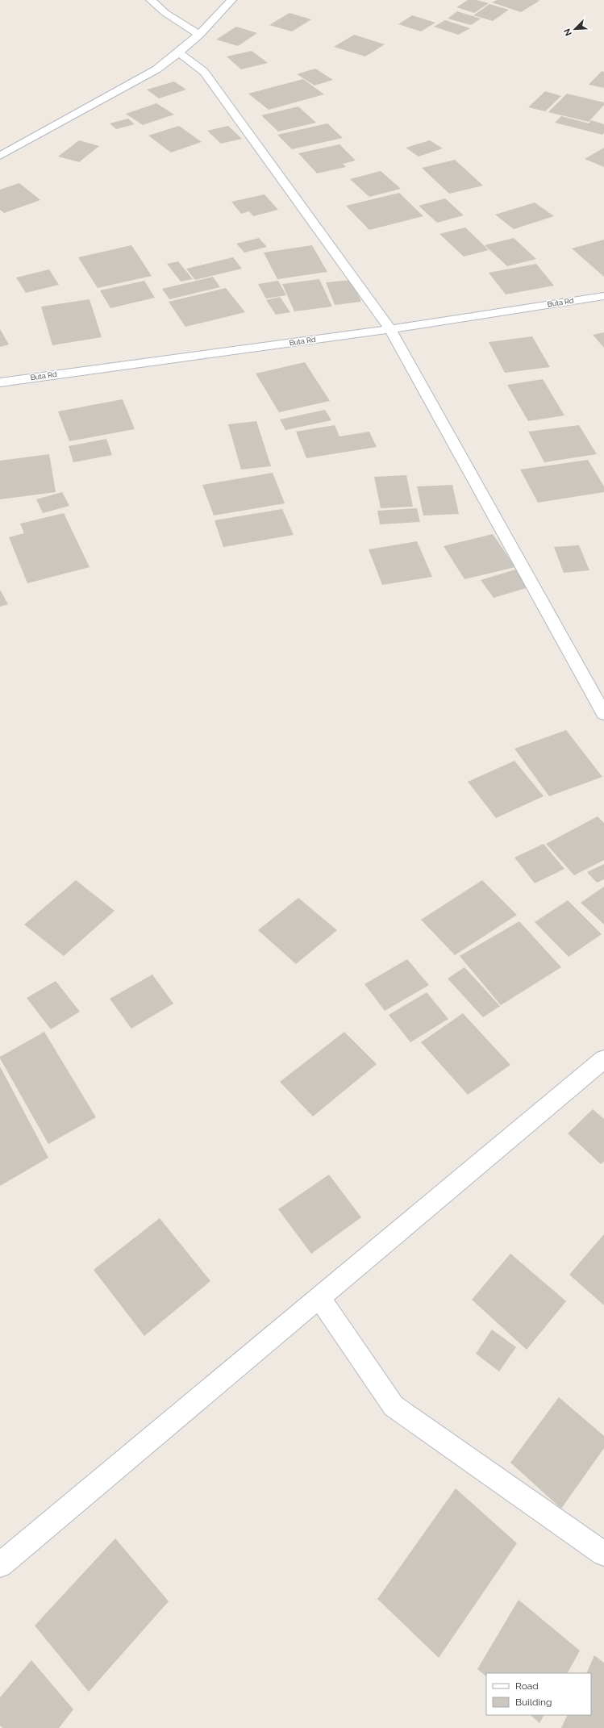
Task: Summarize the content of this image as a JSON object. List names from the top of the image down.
{
  "streets": {
    "street": ["Buta Rd"]
  },
  "legend": ["Road", "Building"],
  "north": "bottom left"
}
